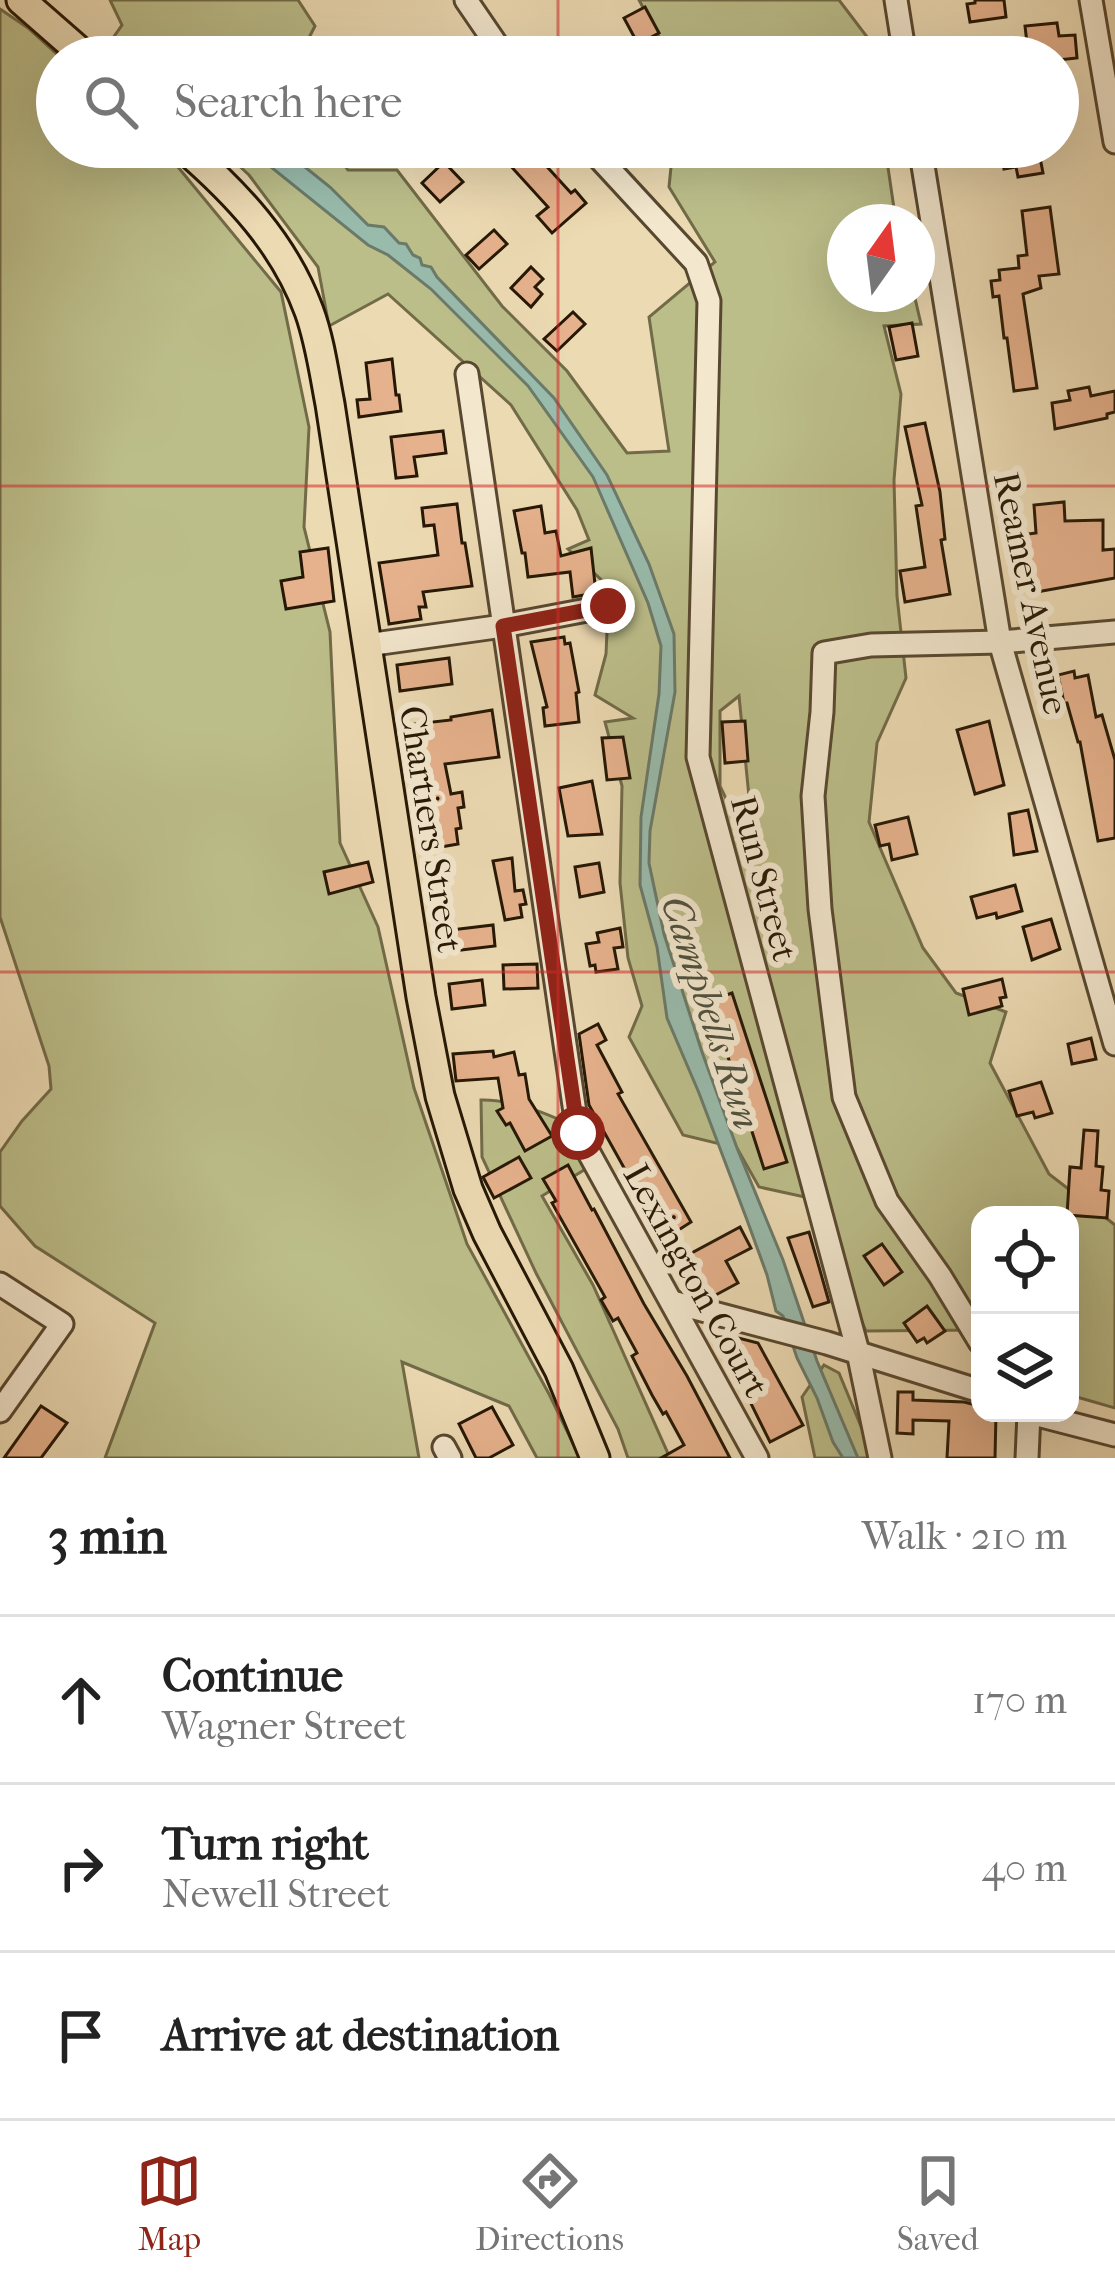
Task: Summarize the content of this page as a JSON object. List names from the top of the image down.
{
  "streets": {
    "main road": ["Chartiers Street"],
    "street": ["Reamer Avenue", "Run Street", "Lexington Court"]
  },
  "water": ["Campbells Run"],
  "north": "top",
  "page": {
    "search": "Search here",
    "heading": ["3 min", "Walk · 210 m"],
    "list": [
      ["Continue", "Wagner Street", "170 m"],
      ["Turn right", "Newell Street", "40 m"],
      "Arrive at destination"
    ],
    "nav": ["Map", "Directions", "Saved"]
  }
}
